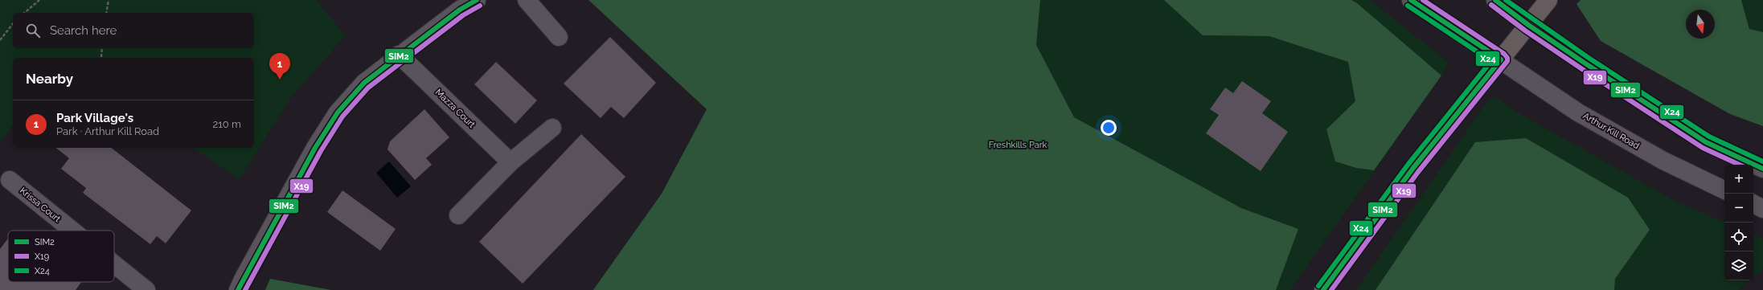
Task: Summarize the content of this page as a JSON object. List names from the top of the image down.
{
  "streets": {
    "street": ["Mazza Court", "Arthur Kill Road", "Krissa Court"]
  },
  "parks": ["Freshkills Park"],
  "lines": ["transit line SIM2", "transit line X19", "transit line X24"],
  "legend": ["SIM2", "X19", "X24"],
  "north": "bottom",
  "page": {
    "search": "Search here",
    "pins": "1",
    "heading": "Nearby",
    "list": [
      {
        "mark": "1",
        "name": "Park Village's",
        "note": "Park · Arthur Kill Road",
        "value": "210 m"
      }
    ],
    "map_buttons": ["+", "−"]
  }
}
